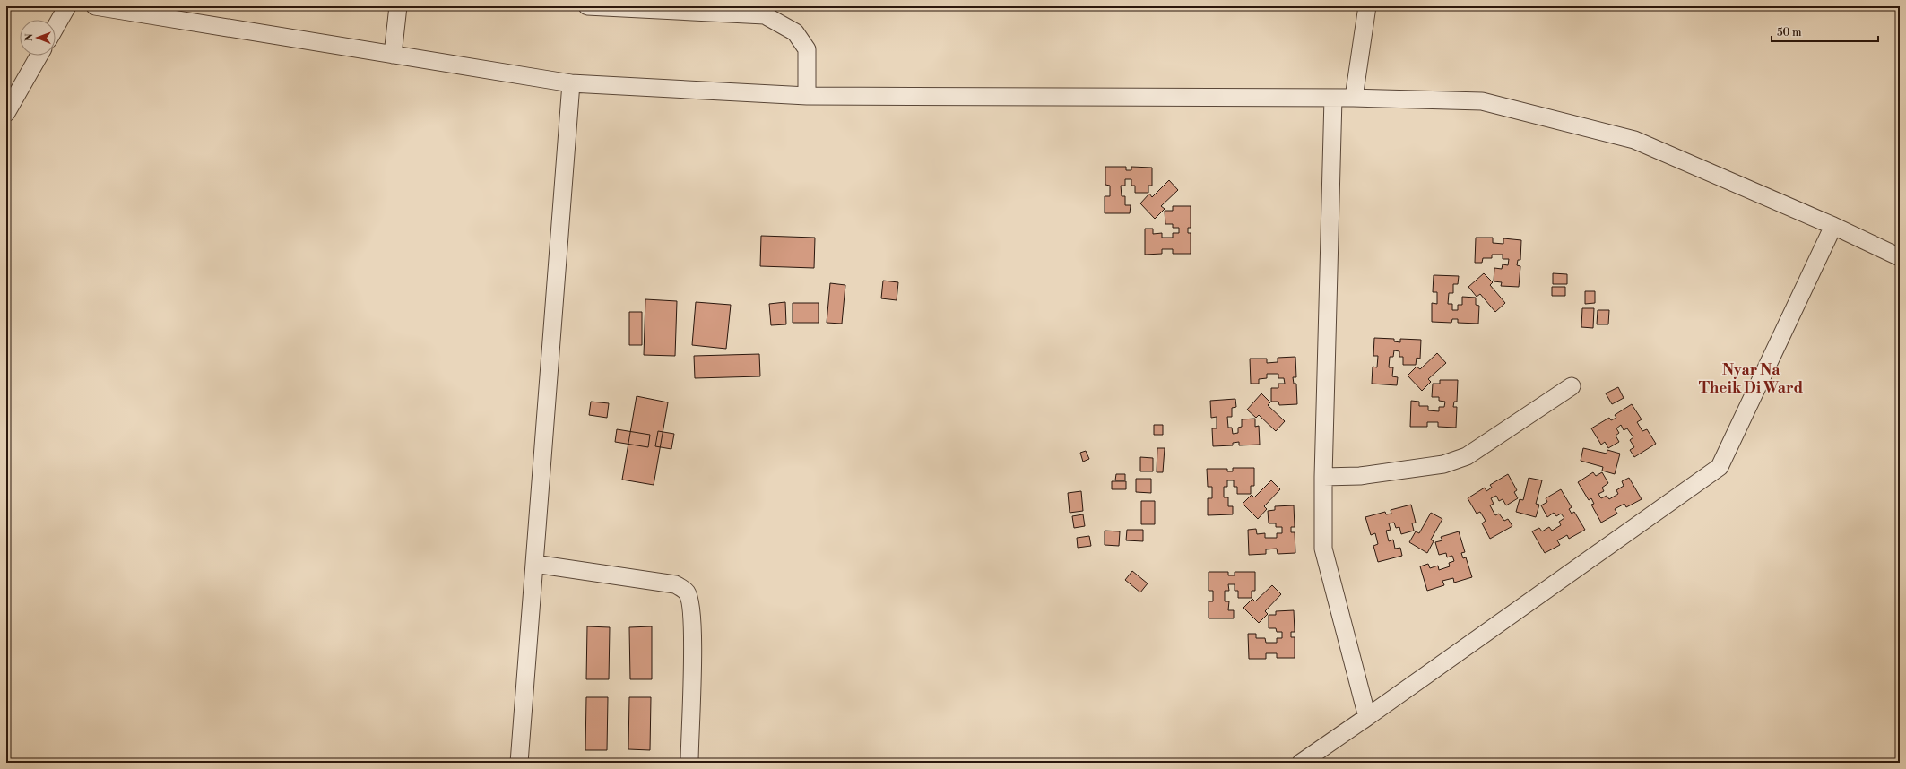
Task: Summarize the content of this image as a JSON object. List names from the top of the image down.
{
  "districts": ["Nyar Na Theik Di Ward"],
  "scale_bar": "50 m",
  "north": "left"
}
